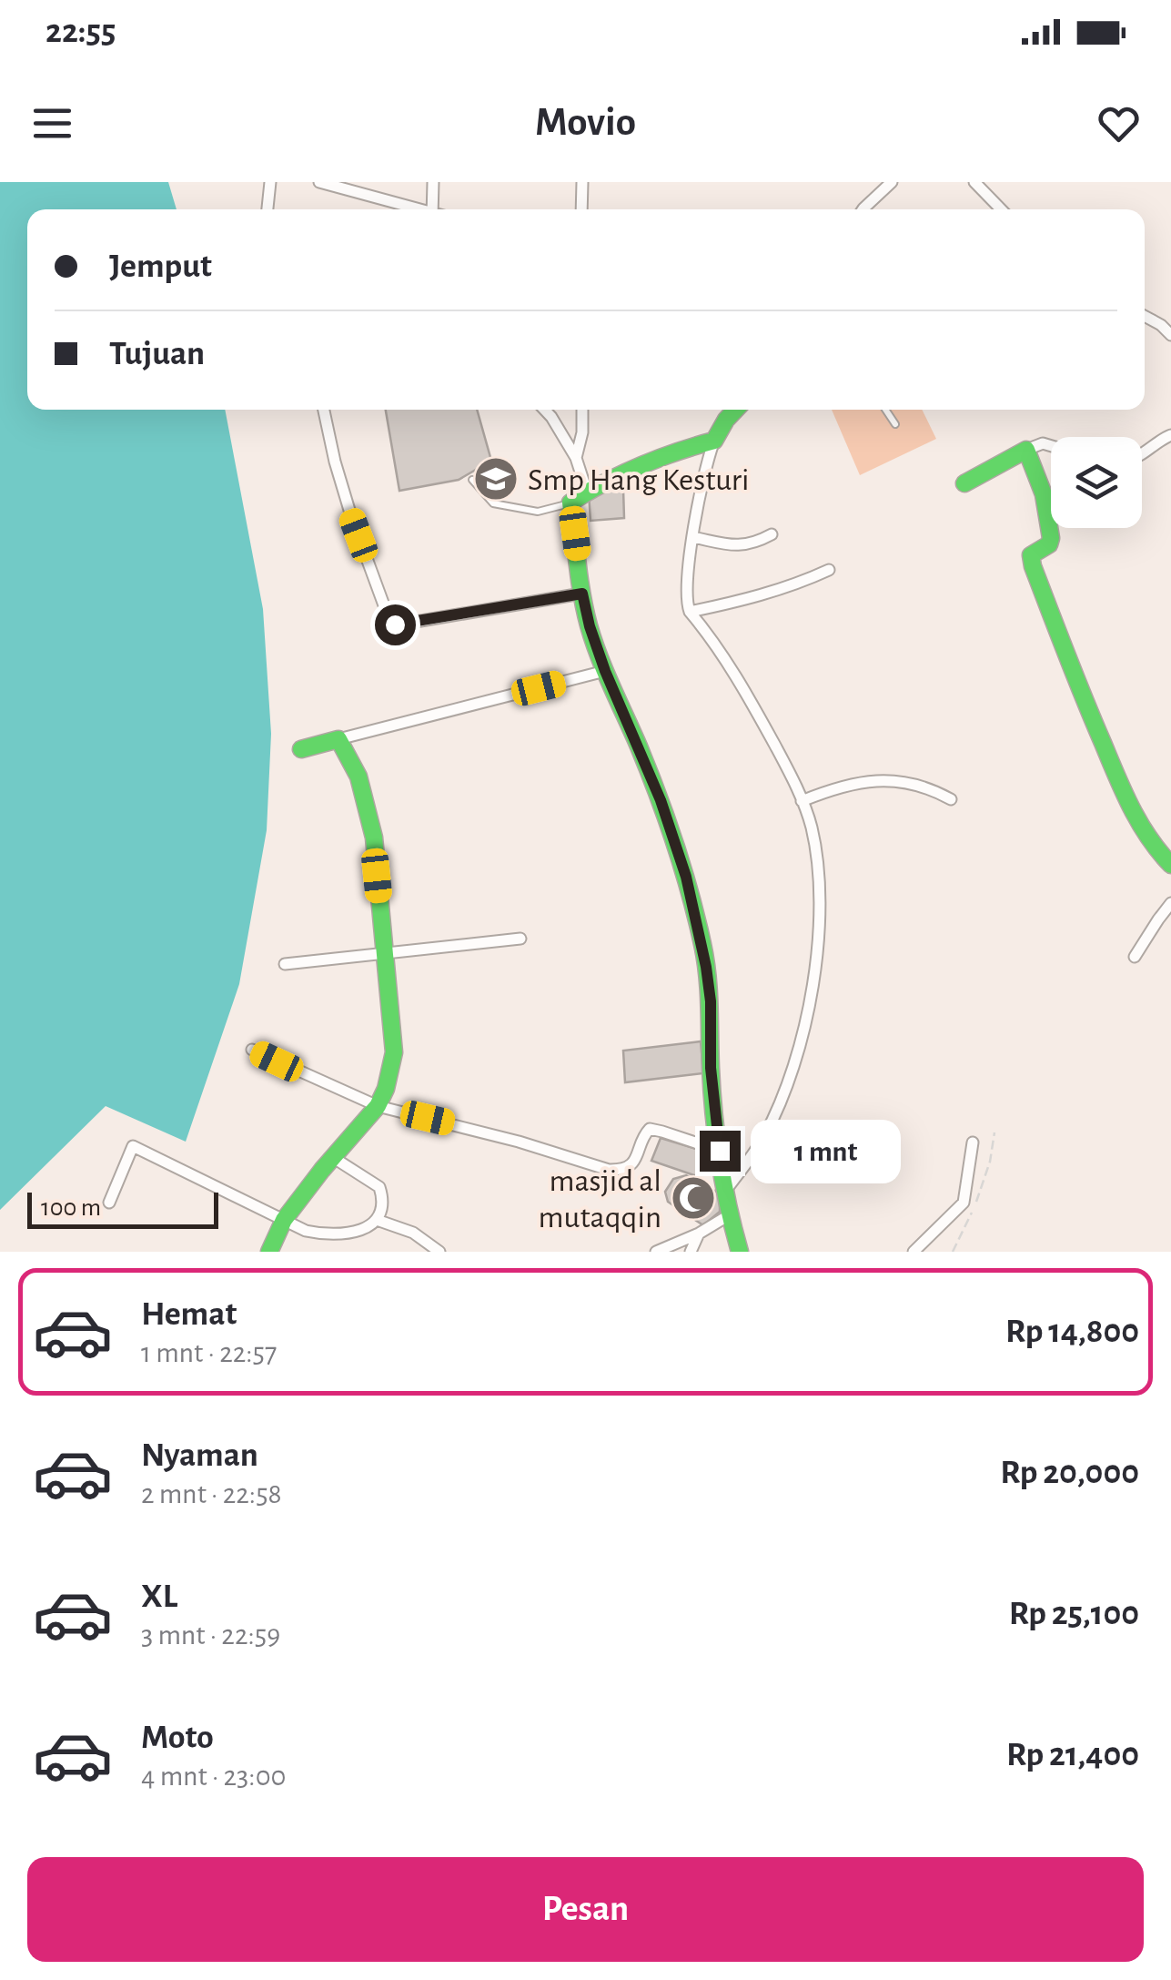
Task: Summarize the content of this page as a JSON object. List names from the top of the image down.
{
  "places": {
    "school or university": ["Smp Hang Kesturi"],
    "mosque": ["masjid al mutaqqin"]
  },
  "scale_bar": "100 m",
  "page": {
    "status": "22:55",
    "header": "Movio",
    "banner": ["Jemput", "Tujuan"],
    "bubble": "1 mnt",
    "scale": "100 m",
    "list": [
      {
        "name": "Hemat",
        "note": "1 mnt · 22:57",
        "value": "Rp 14,800"
      },
      {
        "name": "Nyaman",
        "note": "2 mnt · 22:58",
        "value": "Rp 20,000"
      },
      {
        "name": "XL",
        "note": "3 mnt · 22:59",
        "value": "Rp 25,100"
      },
      {
        "name": "Moto",
        "note": "4 mnt · 23:00",
        "value": "Rp 21,400"
      }
    ],
    "buttons": "Pesan"
  }
}
